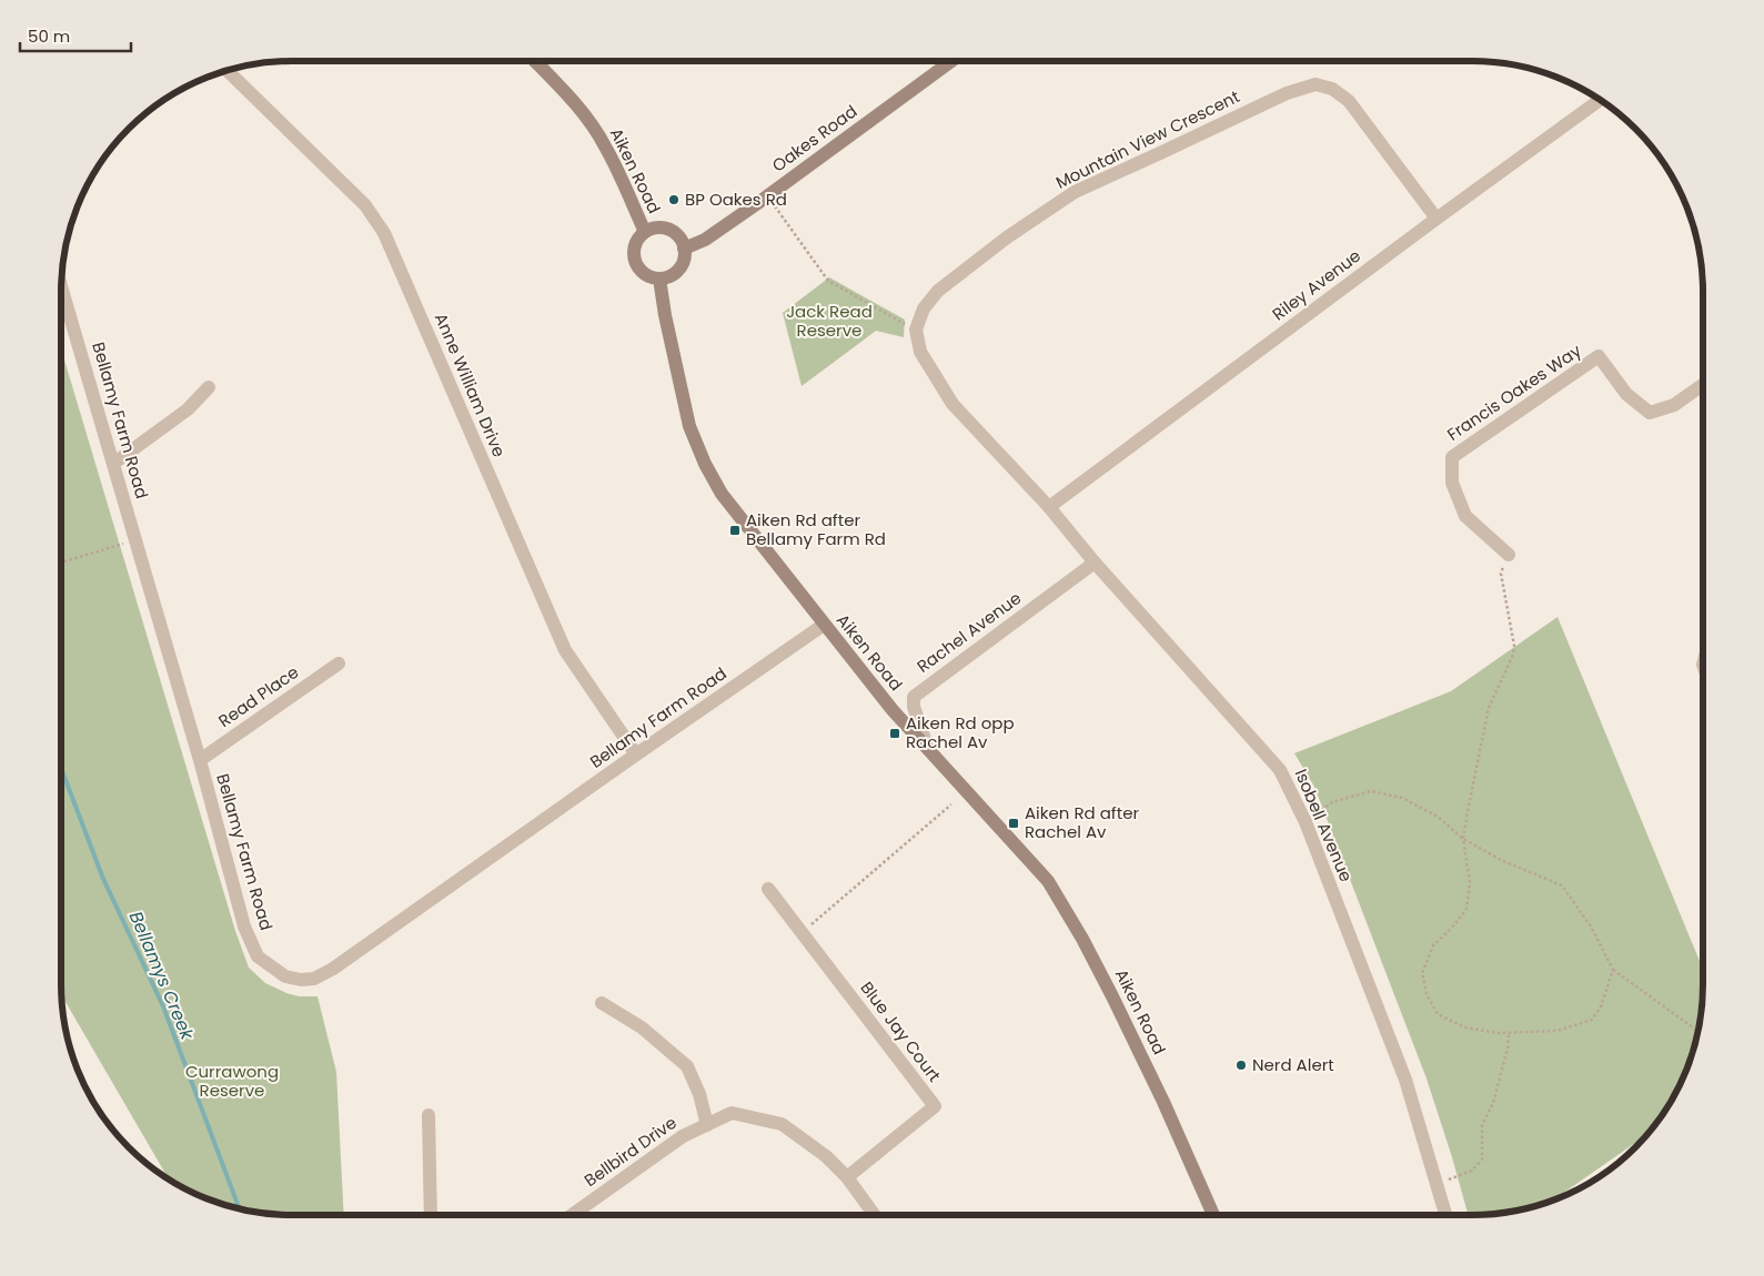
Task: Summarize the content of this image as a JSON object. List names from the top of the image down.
{
  "streets": {
    "street": [
      "Oakes Road",
      "Mountain View Crescent",
      "Aiken Road",
      "Riley Avenue",
      "Anne William Drive",
      "Francis Oakes Way",
      "Bellamy Farm Road",
      "Rachel Avenue",
      "Read Place",
      "Isobell Avenue",
      "Blue Jay Court",
      "Bellbird Drive"
    ]
  },
  "crossings": [
    ["Oakes Road", "Aiken Road"],
    ["Mountain View Crescent", "Riley Avenue"],
    ["Aiken Road", "Bellamy Farm Road"],
    ["Aiken Road", "Rachel Avenue"],
    ["Riley Avenue", "Isobell Avenue"],
    ["Anne William Drive", "Bellamy Farm Road"],
    ["Bellamy Farm Road", "Read Place"],
    ["Rachel Avenue", "Isobell Avenue"],
    ["Blue Jay Court", "Bellbird Drive"]
  ],
  "water": ["Bellamys Creek"],
  "parks": ["Jack Read Reserve", "Currawong Reserve"],
  "places": {
    "other": ["BP Oakes Rd", "Nerd Alert"],
    "transit": ["Aiken Rd after Bellamy Farm Rd", "Aiken Rd opp Rachel Av", "Aiken Rd after Rachel Av"]
  },
  "scale_bar": "50 m"
}
